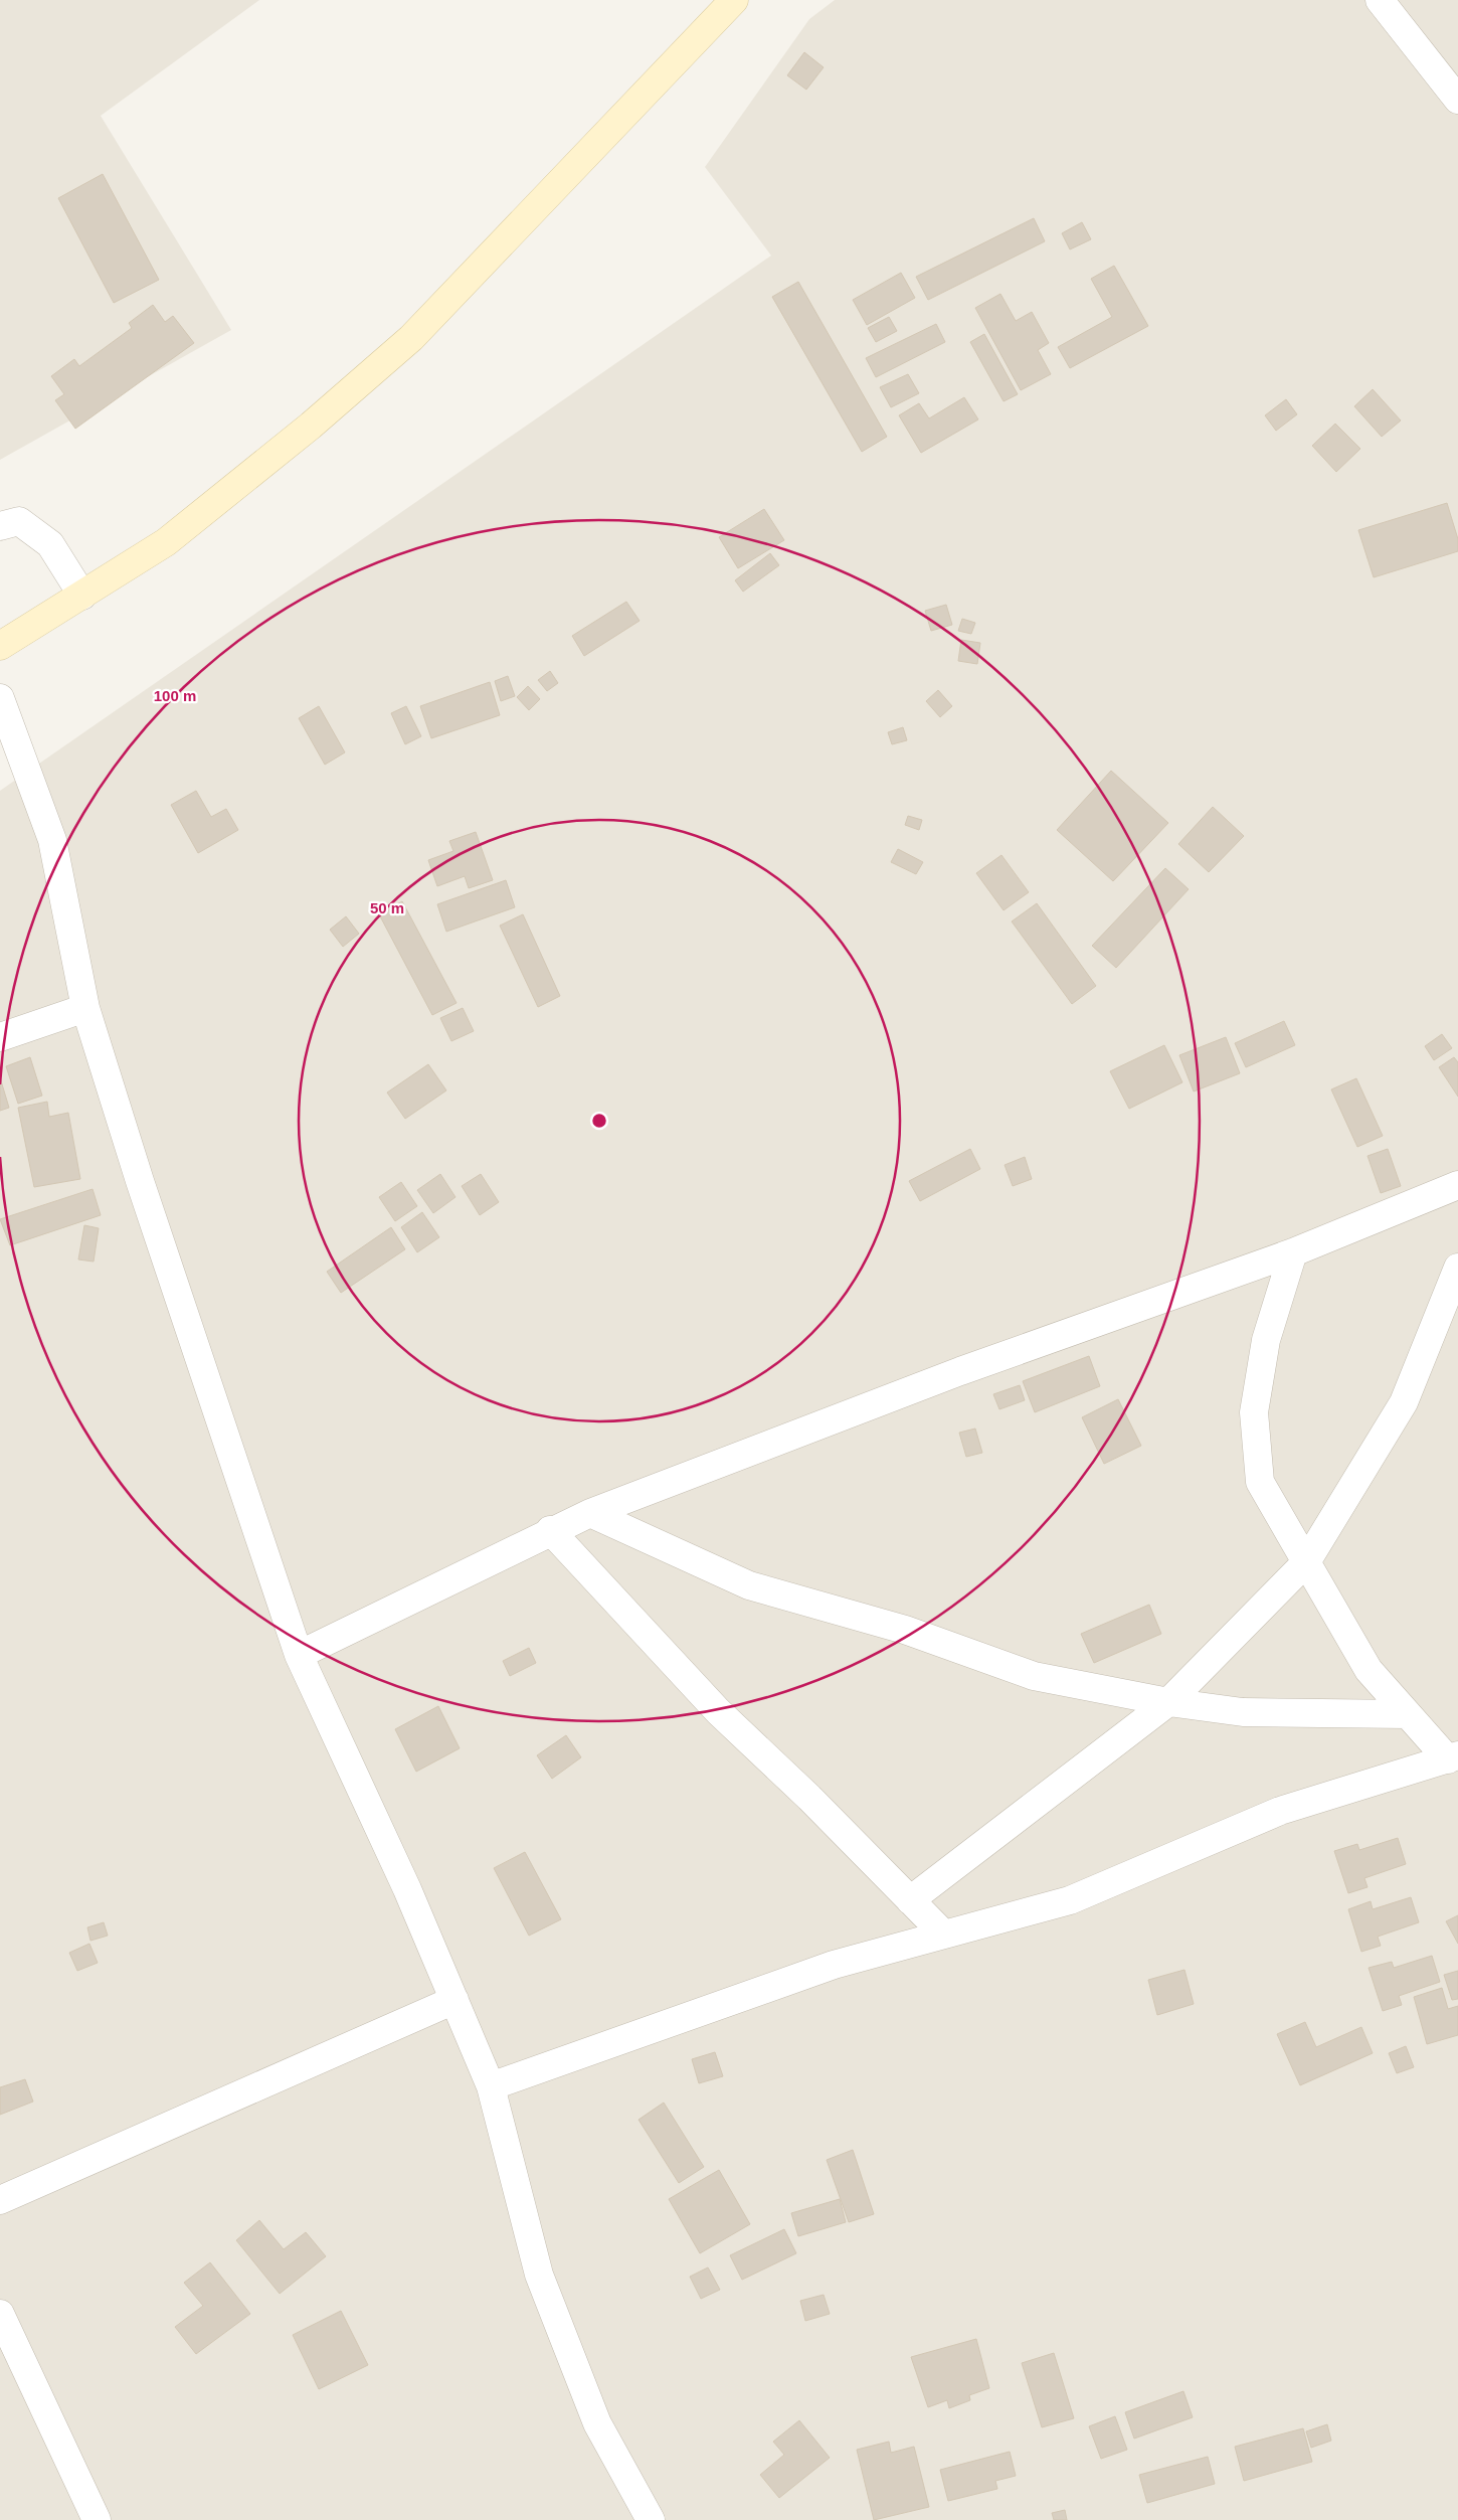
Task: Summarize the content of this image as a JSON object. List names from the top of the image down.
{
  "rings": ["100 m", "50 m"]
}
